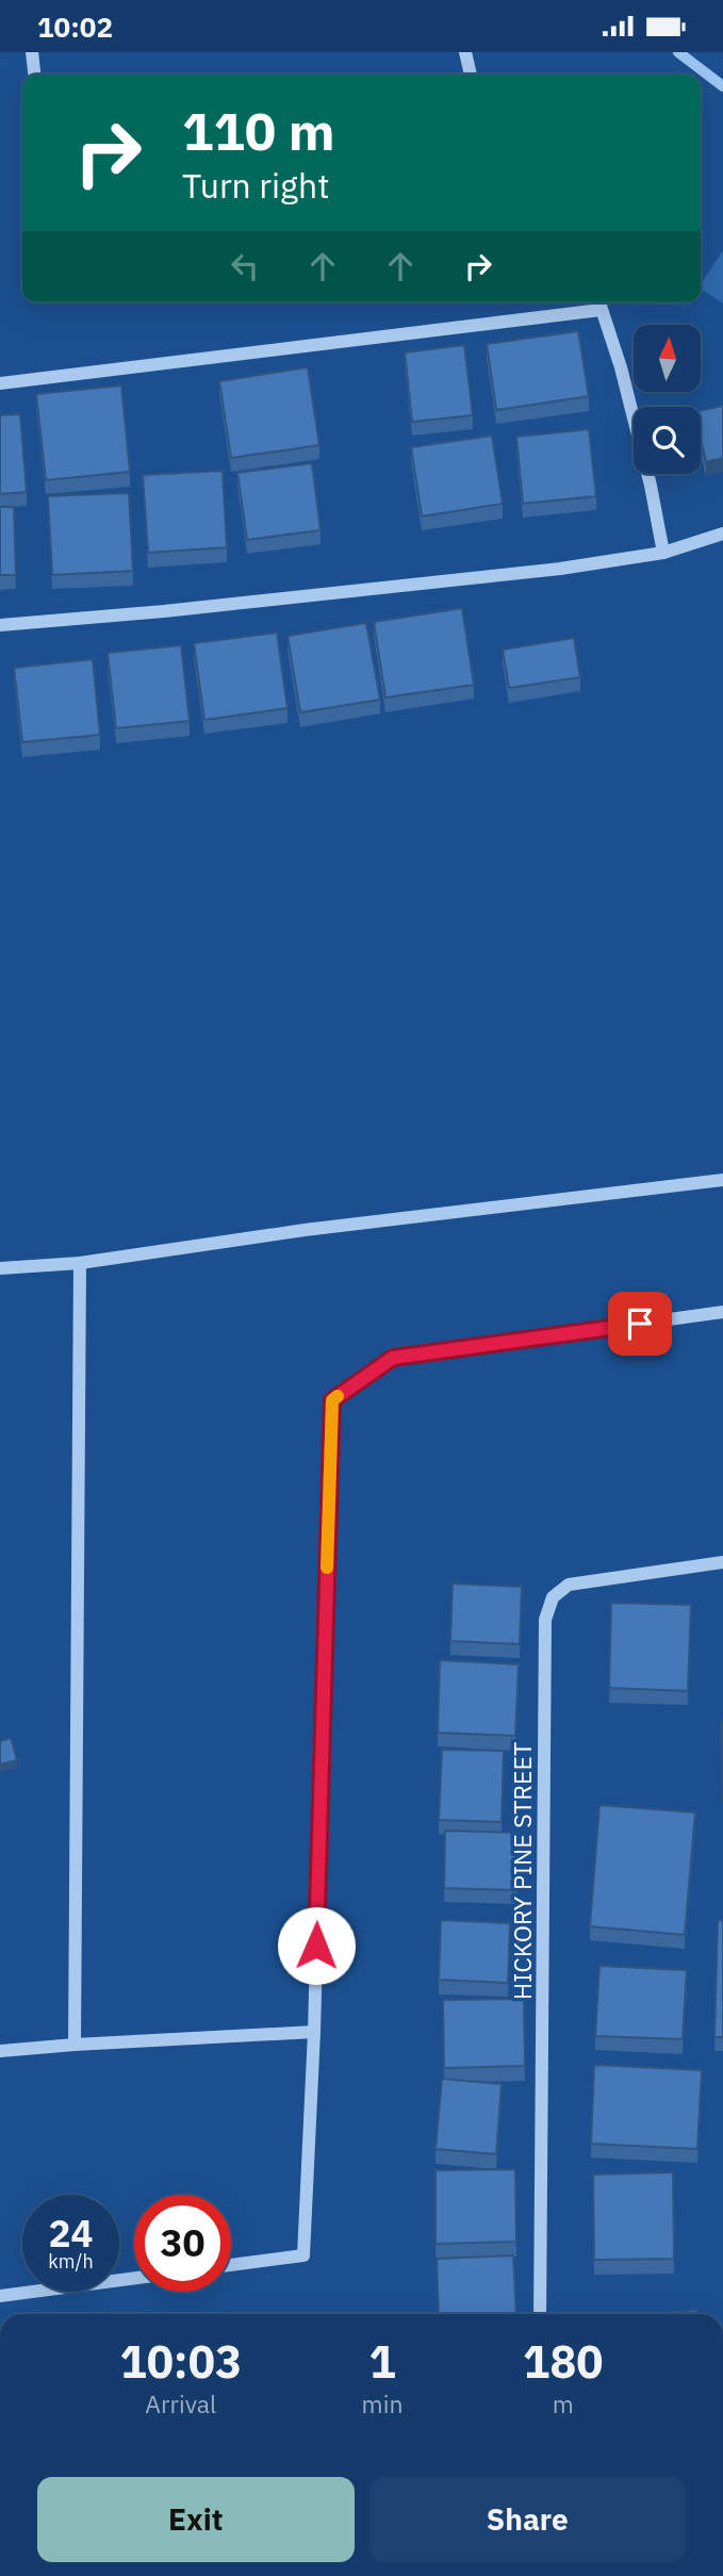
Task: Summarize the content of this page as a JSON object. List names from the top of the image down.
{
  "streets": {
    "street": ["HICKORY PINE STREET"]
  },
  "north": "top",
  "page": {
    "status": "10:02",
    "turn": ["110 m", "Turn right"],
    "speed": "24 km/h",
    "limit": "30",
    "eta": [
      "10:03",
      "Arrival",
      "1",
      "min",
      "180",
      "m"
    ],
    "buttons": ["Exit", "Share"]
  }
}
